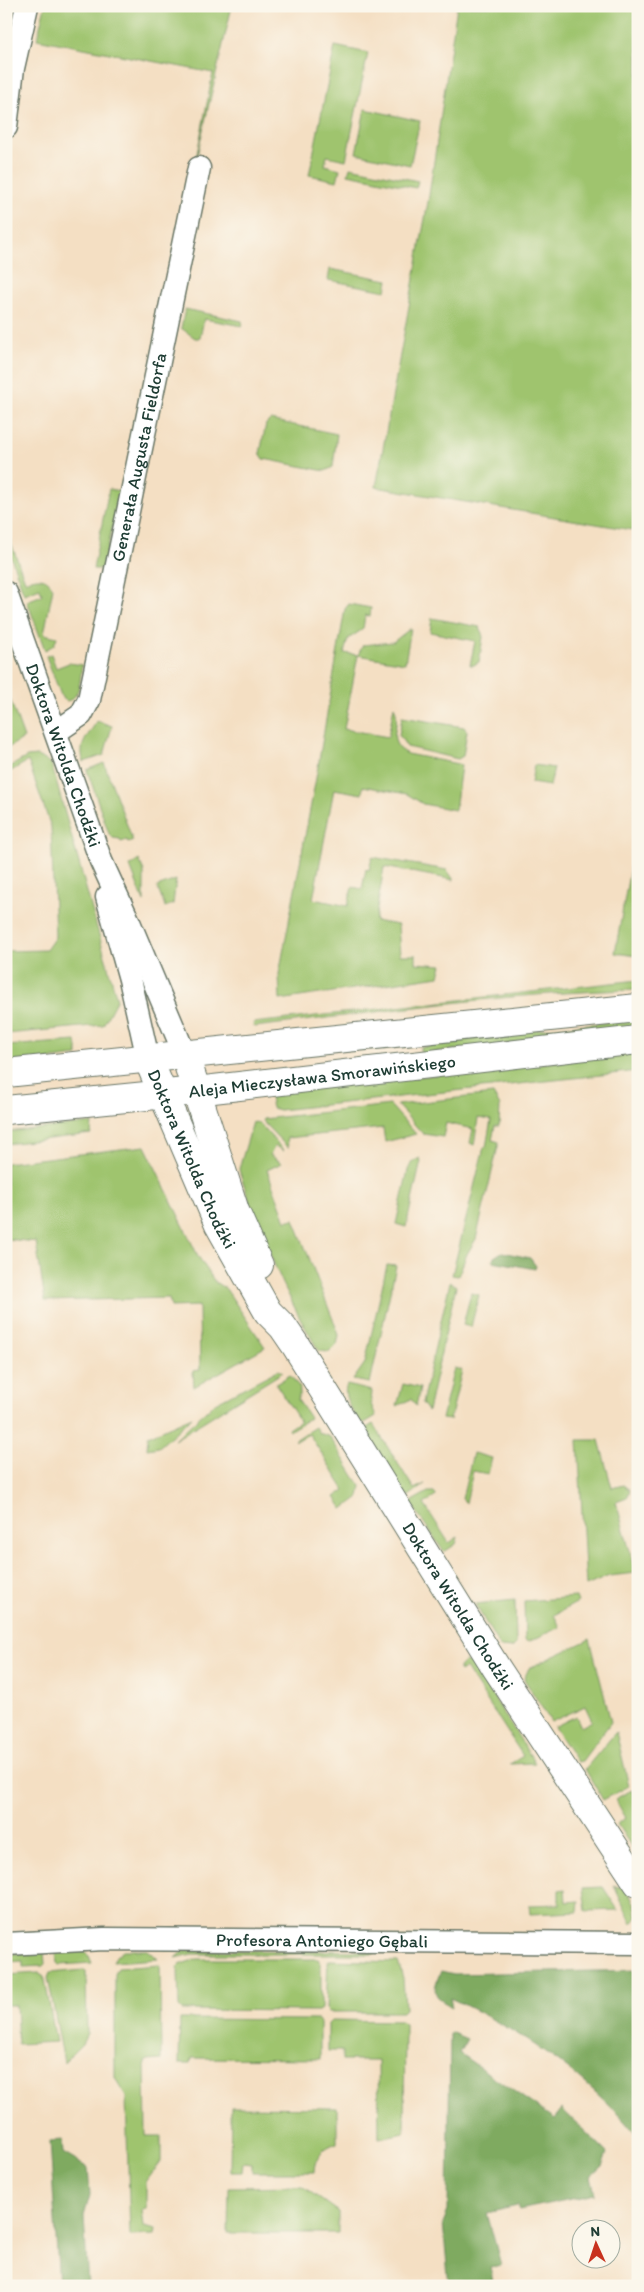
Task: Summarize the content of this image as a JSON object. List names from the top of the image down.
{
  "streets": {
    "main road": ["Doktora Witolda Chodźki", "Aleja Mieczysława Smorawińskiego"],
    "street": ["Generała Augusta Fieldorfa", "Profesora Antoniego Gębali"]
  },
  "crossings": [
    ["Generała Augusta Fieldorfa", "Doktora Witolda Chodźki"],
    ["Doktora Witolda Chodźki", "Aleja Mieczysława Smorawińskiego"]
  ],
  "north": "top"
}
